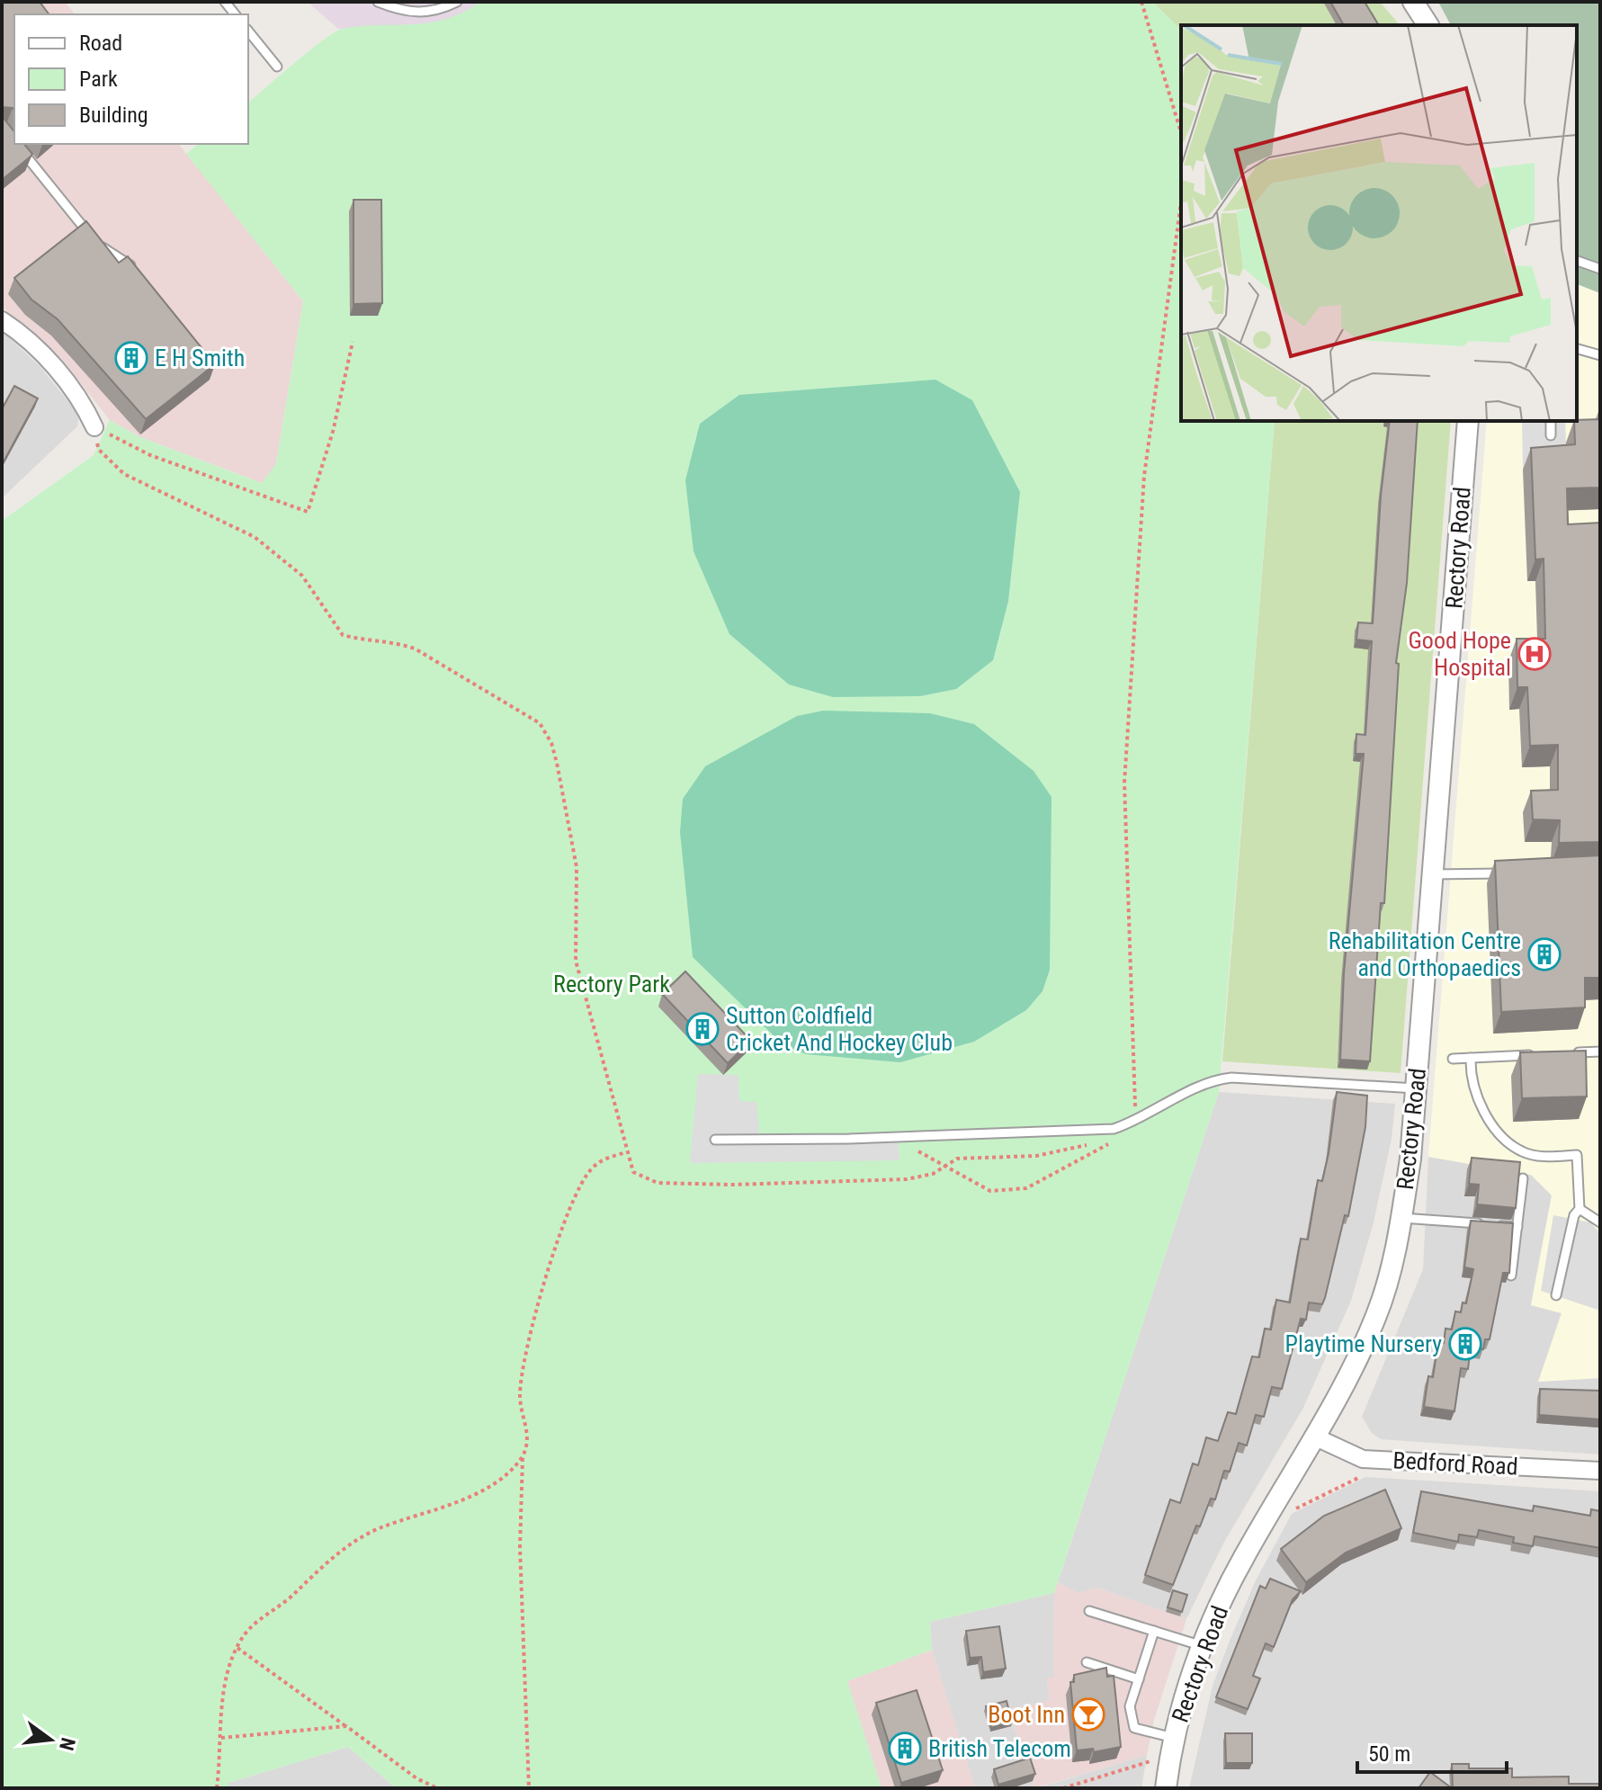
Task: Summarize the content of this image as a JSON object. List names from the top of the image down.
{
  "streets": {
    "street": ["Rectory Road", "Bedford Road"]
  },
  "crossings": [
    ["Rectory Road", "Bedford Road"]
  ],
  "parks": ["Rectory Park"],
  "places": {
    "building": [
      "E H Smith",
      "Rehabilitation Centre and Orthopaedics",
      "Sutton Coldfield Cricket And Hockey Club",
      "Playtime Nursery",
      "British Telecom"
    ],
    "hospital": ["Good Hope Hospital"],
    "bar": ["Boot Inn"]
  },
  "legend": ["Road", "Park", "Building"],
  "scale_bar": "50 m",
  "north": "right"
}
